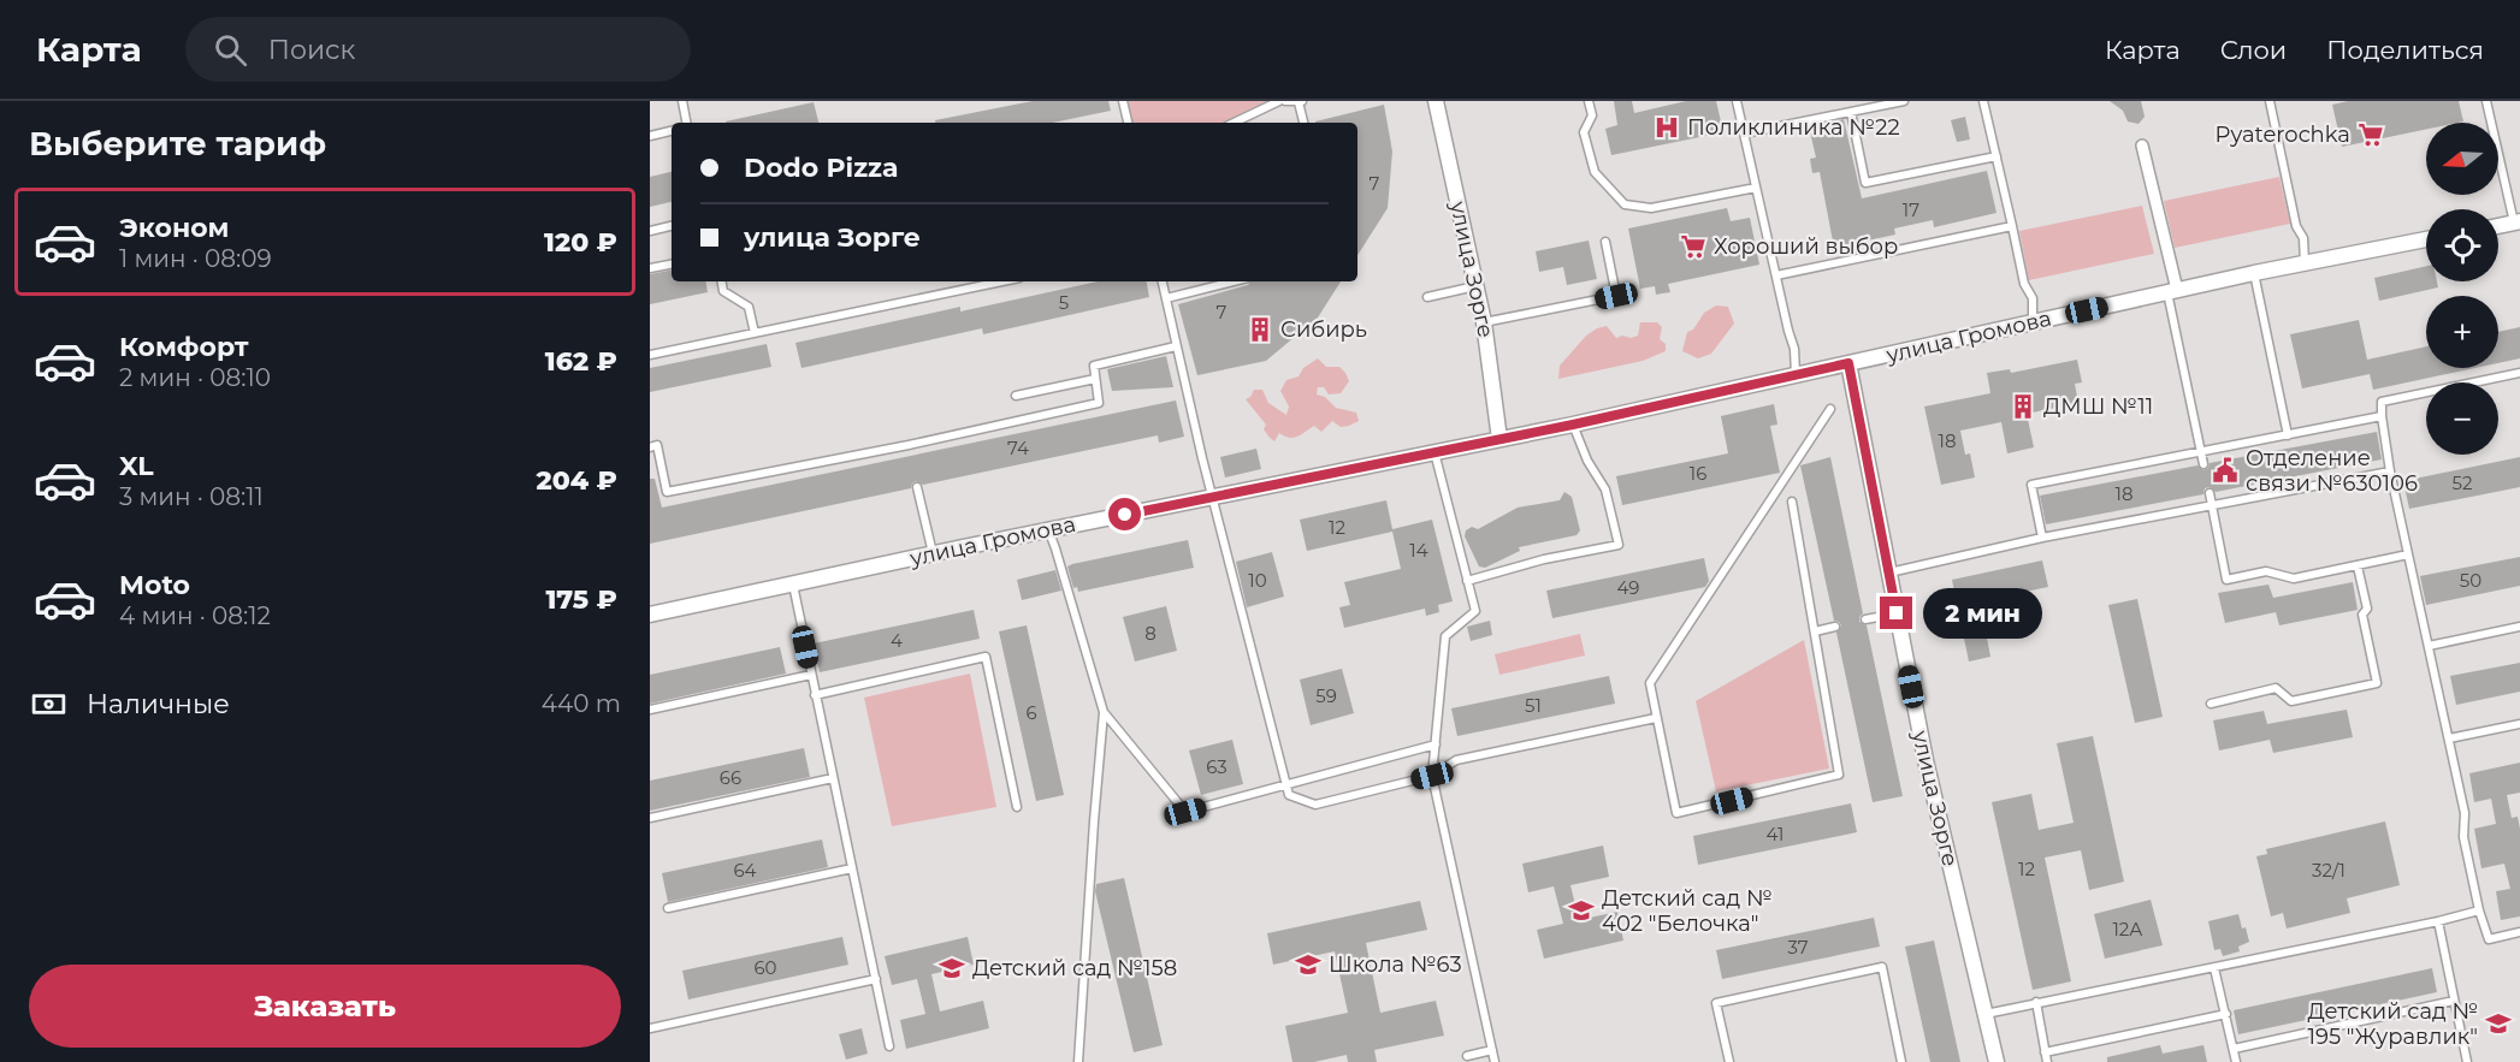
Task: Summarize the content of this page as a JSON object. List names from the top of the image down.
{
  "streets": {
    "street": ["улица Зорге", "улица Громова"]
  },
  "crossings": [
    ["улица Зорге", "улица Громова"]
  ],
  "places": {
    "hospital": ["Поликлиника №22"],
    "supermarket": ["Pyaterochka", "Хороший выбор"],
    "building": ["Сибирь", "ДМШ №11"],
    "public building": ["Отделение связи №630106"],
    "school or university": [
      "Детский сад № 402 \"Белочка\"",
      "Школа №63",
      "Детский сад №158",
      "Детский сад № 195 \"Журавлик\""
    ]
  },
  "house_numbers": [
    "7",
    "17",
    "5",
    "7",
    "18",
    "74",
    "16",
    "52",
    "18",
    "12",
    "14",
    "10",
    "50",
    "49",
    "8",
    "4",
    "59",
    "51",
    "6",
    "63",
    "66",
    "41",
    "12",
    "64",
    "32/1",
    "12А",
    "37",
    "60"
  ],
  "north": "left",
  "page": {
    "header": "Карта",
    "search": "Поиск",
    "nav": ["Карта", "Слои", "Поделиться"],
    "heading": "Выберите тариф",
    "map_buttons": ["+", "−"],
    "banner": ["Dodo Pizza", "улица Зорге"],
    "list": [
      {
        "name": "Эконом",
        "note": "1 мин · 08:09",
        "value": "120 ₽"
      },
      {
        "name": "Комфорт",
        "note": "2 мин · 08:10",
        "value": "162 ₽"
      },
      {
        "name": "XL",
        "note": "3 мин · 08:11",
        "value": "204 ₽"
      },
      {
        "name": "Moto",
        "note": "4 мин · 08:12",
        "value": "175 ₽"
      }
    ],
    "bubble": "2 мин",
    "pay": ["Наличные", "440 m"],
    "buttons": "Заказать"
  }
}
